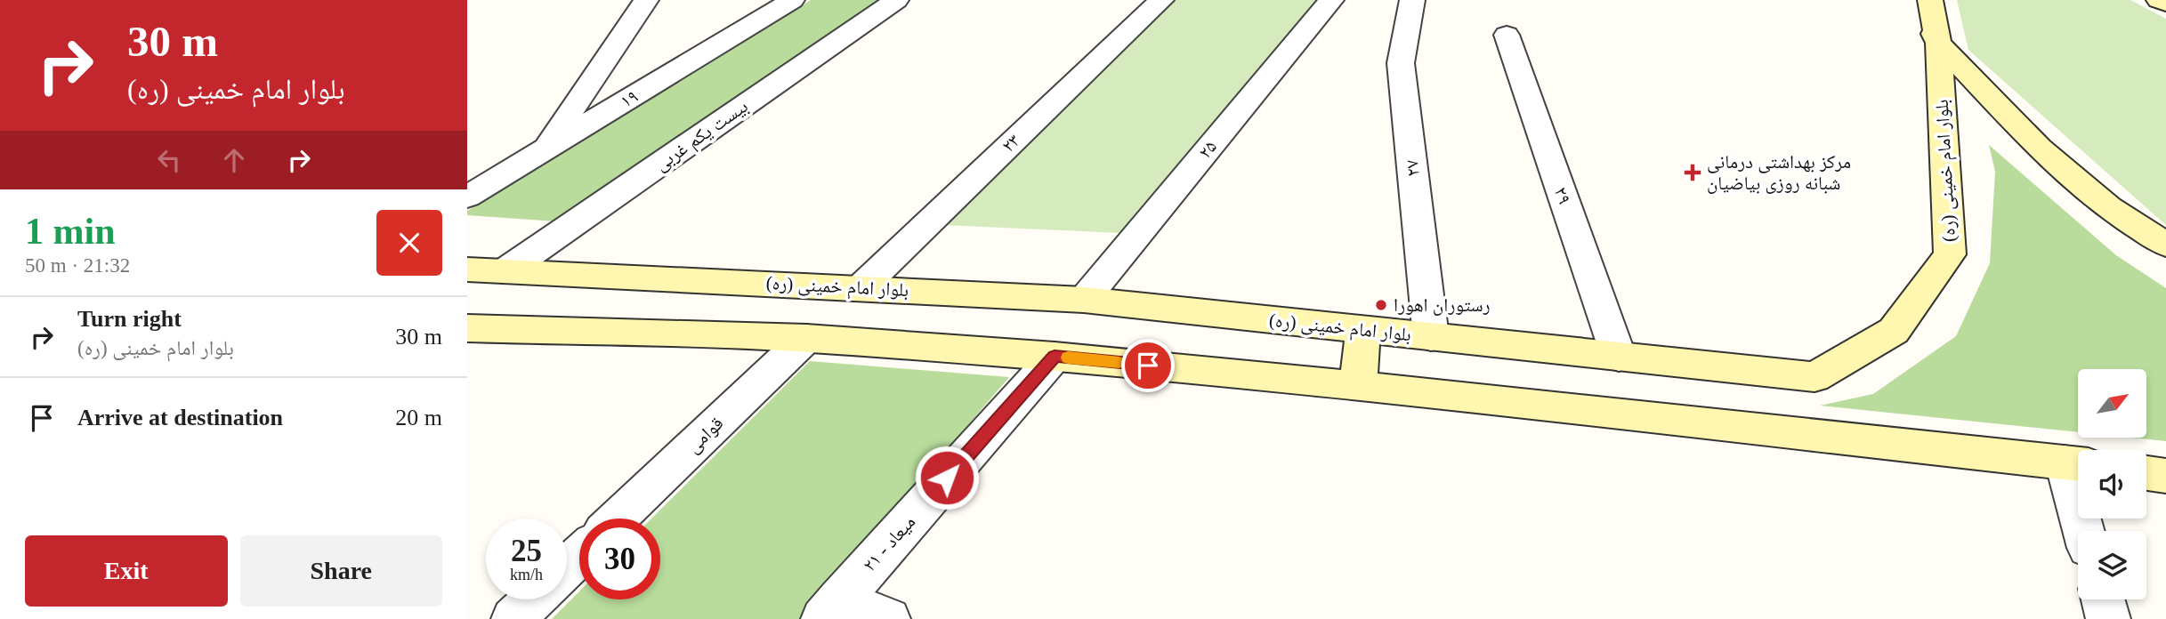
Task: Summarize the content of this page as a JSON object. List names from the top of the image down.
{
  "streets": {
    "main road": ["بلوار امام خمینی (ره)"],
    "street": [
      "۱۹",
      "بیست یکم غربی",
      "۲۳",
      "۲۵",
      "۲۷",
      "۲۹",
      "قوامی",
      "۲۱ - میعاد"
    ]
  },
  "crossings": [
    ["بیست یکم غربی", "بلوار امام خمینی (ره)"],
    ["۲۳", "بلوار امام خمینی (ره)"],
    ["۲۵", "بلوار امام خمینی (ره)"],
    ["۲۷", "بلوار امام خمینی (ره)"],
    ["بلوار امام خمینی (ره)", "۲۹"]
  ],
  "places": {
    "health": ["مرکز بهداشتی درمانی شبانه روزی بیاضیان"],
    "other": ["رستوران اهورا"]
  },
  "north": "top right",
  "page": {
    "turn": ["30 m", "بلوار امام خمینی (ره)"],
    "heading": ["1 min", "50 m · 21:32"],
    "list": [
      {
        "name": "Turn right",
        "note": "بلوار امام خمینی (ره)",
        "value": "30 m"
      },
      {
        "name": "Arrive at destination",
        "value": "20 m"
      }
    ],
    "speed": "25 km/h",
    "limit": "30",
    "buttons": ["Exit", "Share"]
  }
}
